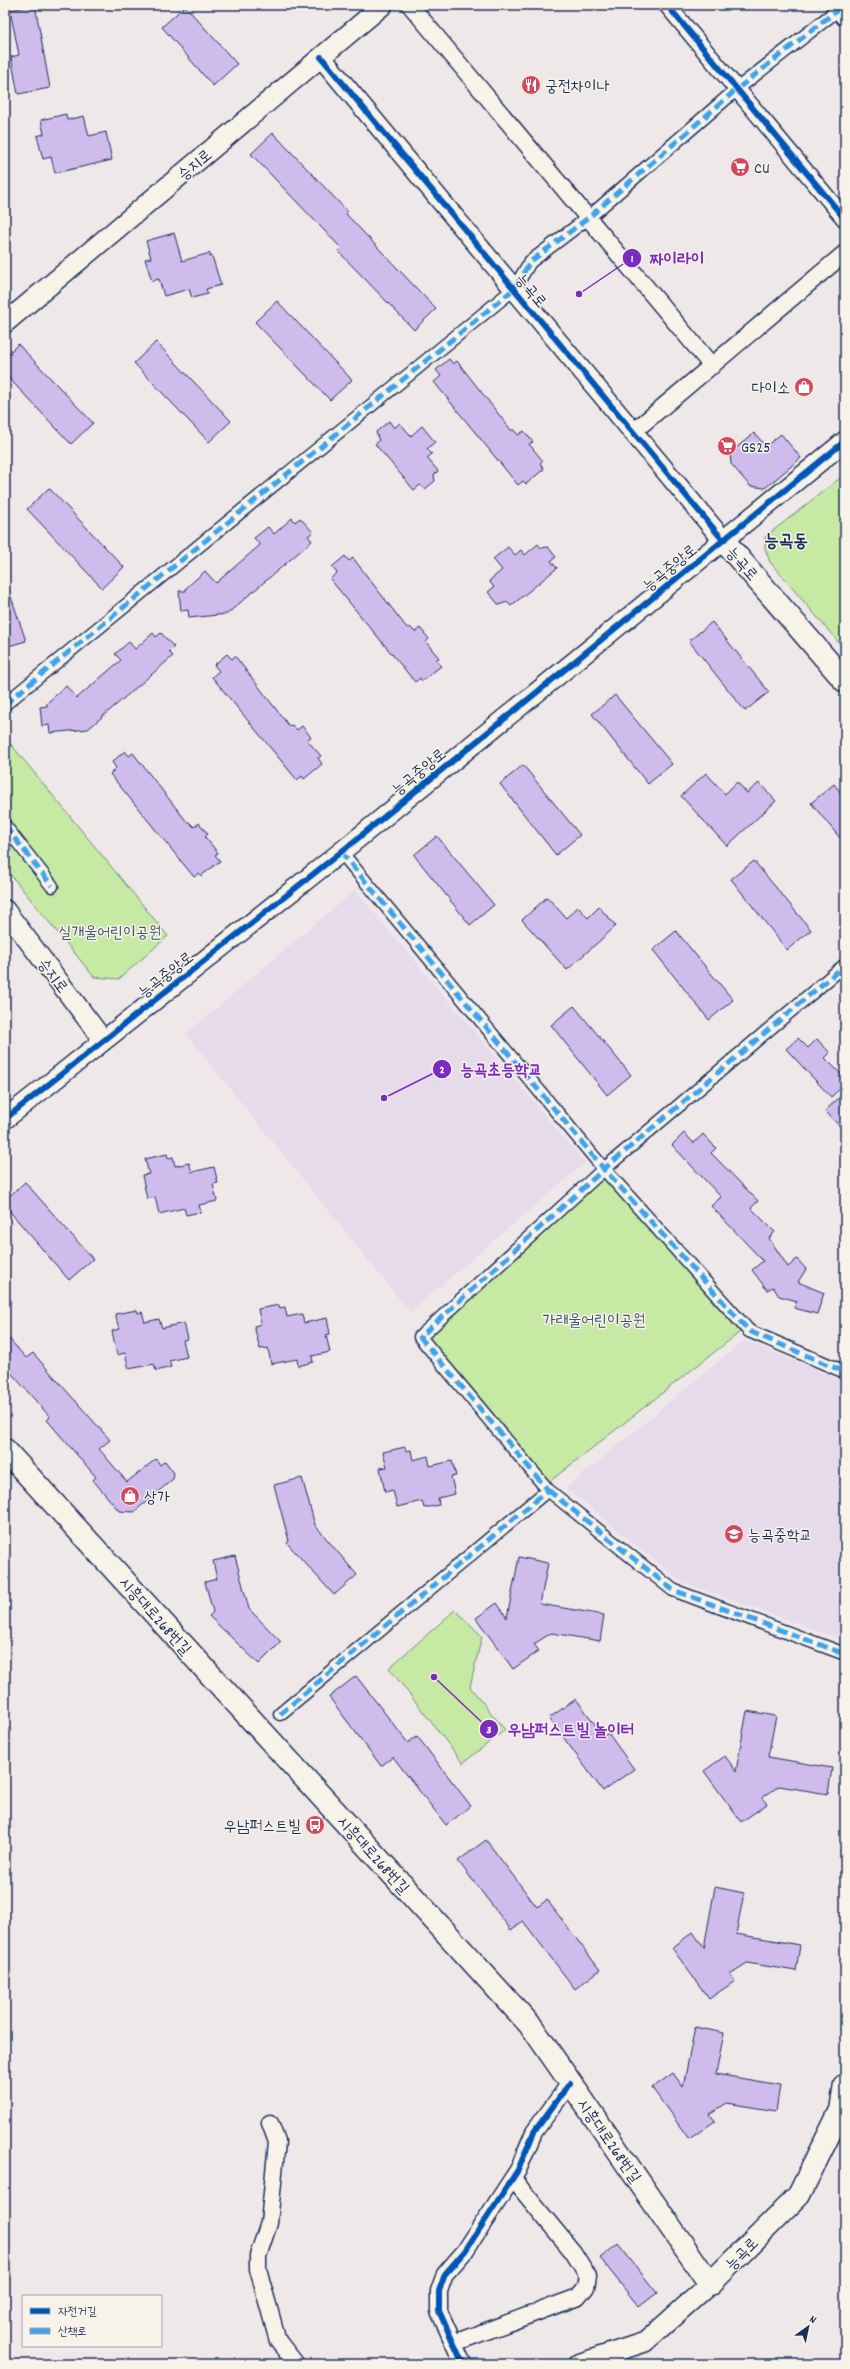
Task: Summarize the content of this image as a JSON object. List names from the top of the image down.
{
  "streets": {
    "main road": ["능곡로", "시흥대로268번길"],
    "street": ["승지로", "능곡중앙로"]
  },
  "crossings": [
    ["승지로", "능곡로"],
    ["승지로", "능곡중앙로"],
    ["능곡로", "능곡중앙로"],
    ["능곡로", "시흥대로268번길"]
  ],
  "districts": ["능곡동"],
  "parks": ["실개울어린이공원", "가래울어린이공원"],
  "places": {
    "restaurant": ["궁전차이나"],
    "supermarket": ["CU", "GS25"],
    "other": ["짜이라이", "능곡초등학교", "우남퍼스트빌 놀이터"],
    "shop": ["다이소", "상가"],
    "school or university": ["능곡중학교"],
    "bus stop": ["우남퍼스트빌"]
  },
  "legend": ["자전거길", "산책로"],
  "north": "top right"
}
